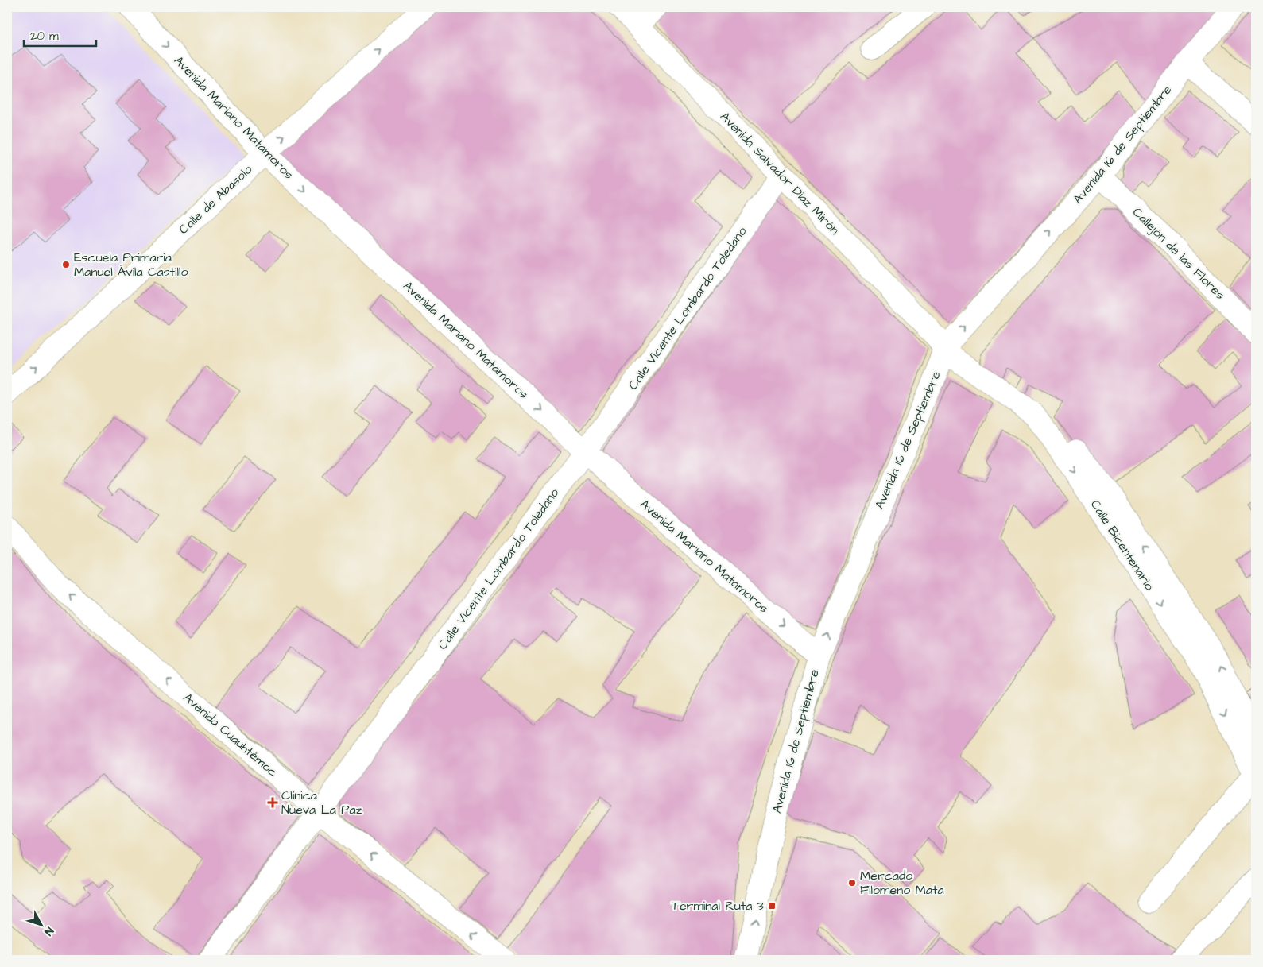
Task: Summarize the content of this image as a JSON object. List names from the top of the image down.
{
  "streets": {
    "street": [
      "Avenida Mariano Matamoros",
      "Avenida 16 de Septiembre",
      "Avenida Salvador Díaz Mirón",
      "Calle de Abasolo",
      "Callejón de las Flores",
      "Calle Vicente Lombardo Toledano",
      "Calle Bicentenario",
      "Avenida Cuauhtémoc"
    ]
  },
  "crossings": [
    ["Avenida Mariano Matamoros", "Avenida 16 de Septiembre"],
    ["Avenida Mariano Matamoros", "Calle de Abasolo"],
    ["Avenida Mariano Matamoros", "Calle Vicente Lombardo Toledano"],
    ["Avenida 16 de Septiembre", "Avenida Salvador Díaz Mirón"],
    ["Avenida 16 de Septiembre", "Callejón de las Flores"],
    ["Avenida 16 de Septiembre", "Calle Bicentenario"],
    ["Avenida Salvador Díaz Mirón", "Calle Vicente Lombardo Toledano"],
    ["Avenida Salvador Díaz Mirón", "Calle Bicentenario"],
    ["Calle Vicente Lombardo Toledano", "Avenida Cuauhtémoc"]
  ],
  "one_way": [
    "Avenida Mariano Matamoros",
    "Avenida 16 de Septiembre",
    "Calle de Abasolo",
    "Avenida Cuauhtémoc"
  ],
  "places": {
    "other": ["Escuela Primaria Manuel Ávila Castillo", "Mercado Filomeno Mata"],
    "health": ["Clínica Nueva La Paz"],
    "transit": ["Terminal Ruta 3"]
  },
  "scale_bar": "20 m",
  "north": "bottom right"
}
